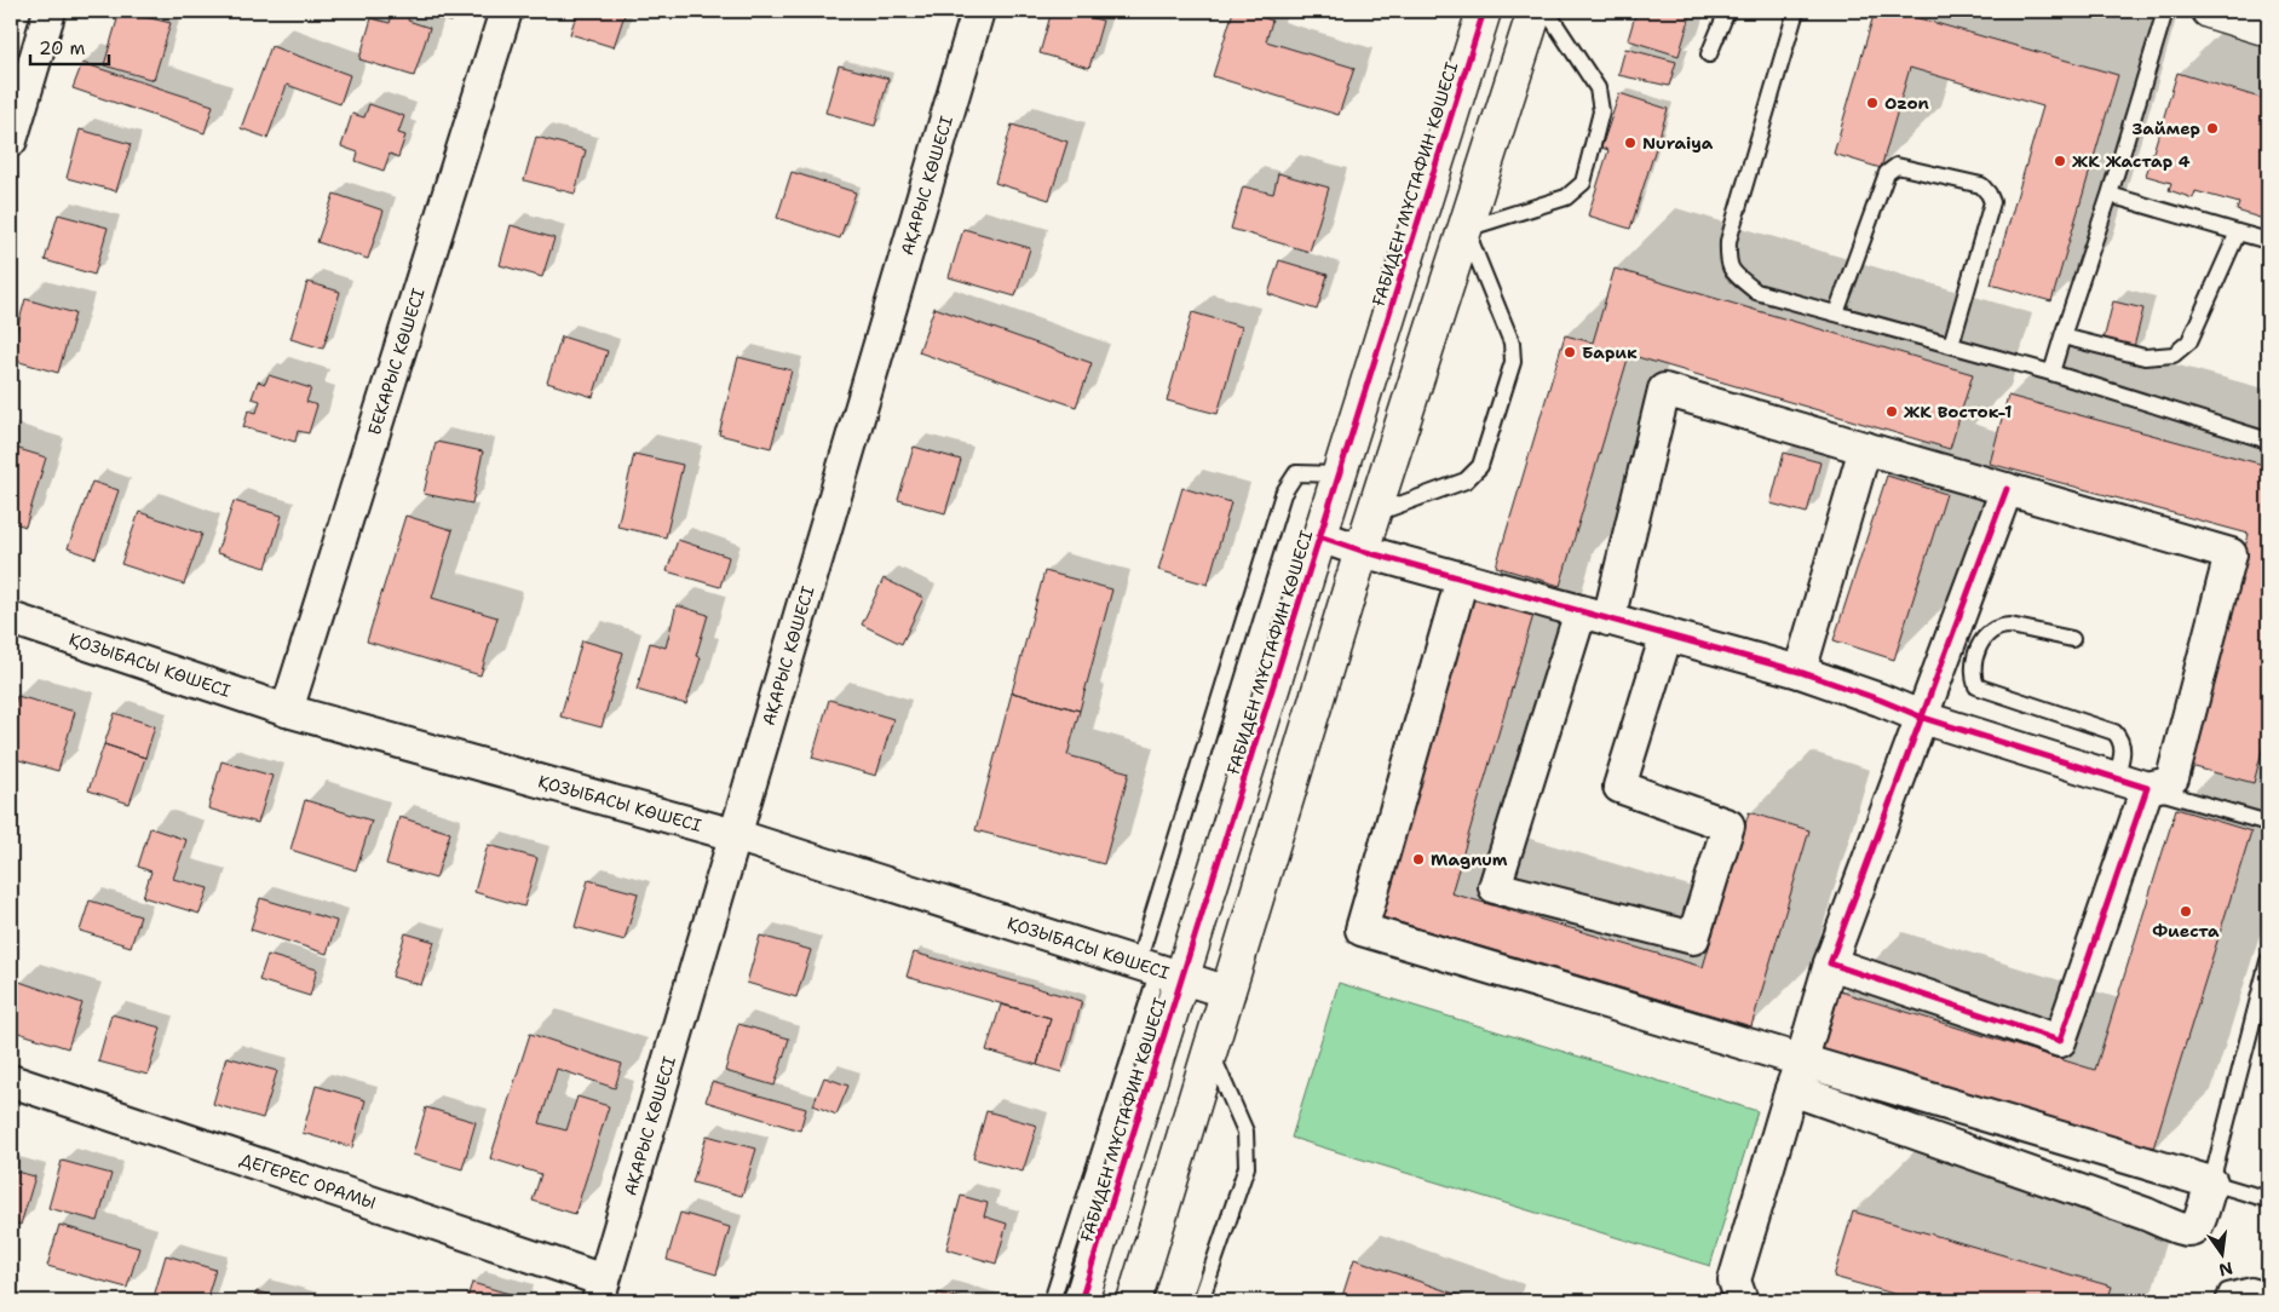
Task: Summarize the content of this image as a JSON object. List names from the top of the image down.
{
  "streets": {
    "street": [
      "ҒАБИДЕН МҰСТАФИН КӨШЕСІ",
      "АҚАРЫС КӨШЕСІ",
      "БЕКАРЫС КӨШЕСІ",
      "ҚОЗЫБАСЫ КӨШЕСІ",
      "ДЕГЕРЕС ОРАМЫ"
    ]
  },
  "crossings": [
    ["ҒАБИДЕН МҰСТАФИН КӨШЕСІ", "ҚОЗЫБАСЫ КӨШЕСІ"],
    ["АҚАРЫС КӨШЕСІ", "ҚОЗЫБАСЫ КӨШЕСІ"],
    ["АҚАРЫС КӨШЕСІ", "ДЕГЕРЕС ОРАМЫ"],
    ["БЕКАРЫС КӨШЕСІ", "ҚОЗЫБАСЫ КӨШЕСІ"]
  ],
  "places": [
    "Ozon",
    "Займер",
    "Nuraiya",
    "ЖК Жастар 4",
    "Барик",
    "ЖК Восток-1",
    "Magnum",
    "Фиеста"
  ],
  "scale_bar": "20 m",
  "north": "bottom"
}
